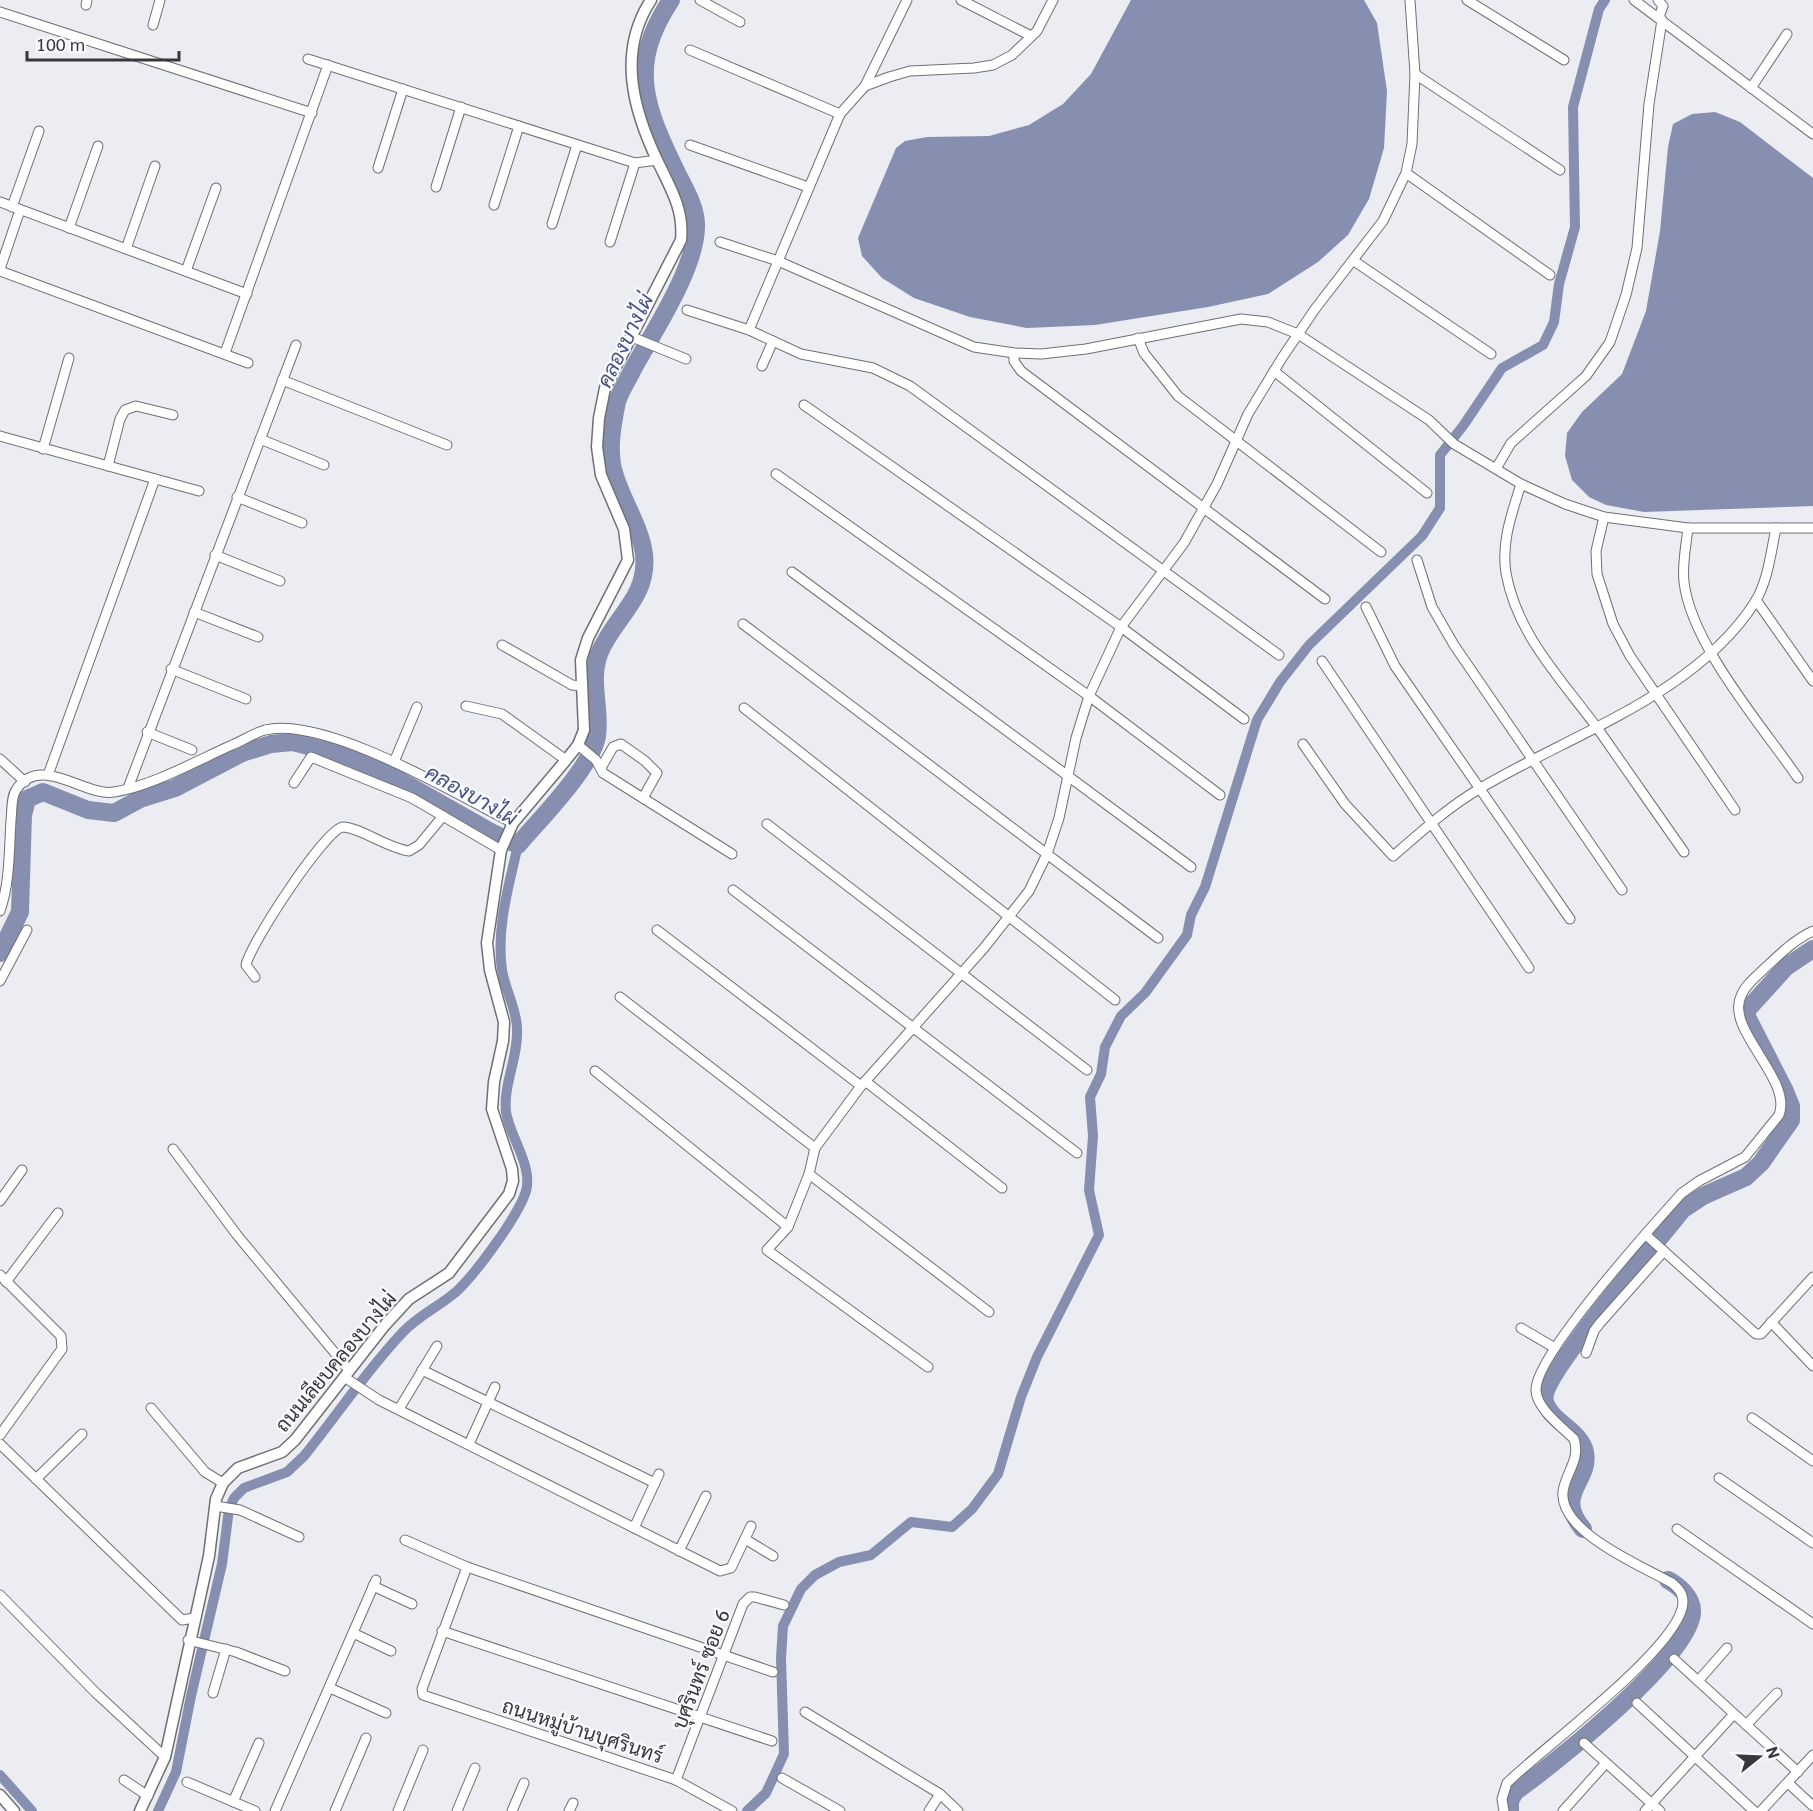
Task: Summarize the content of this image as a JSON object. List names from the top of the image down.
{
  "streets": {
    "street": ["ถนนเลียบคลองบางไผ่", "บุศรินทร์ ซอย 6", "ถนนหมู่บ้านบุศรินทร์"]
  },
  "crossings": [
    ["บุศรินทร์ ซอย 6", "ถนนหมู่บ้านบุศรินทร์"]
  ],
  "water": ["คลองบางไผ่"],
  "scale_bar": "100 m",
  "north": "right"
}
